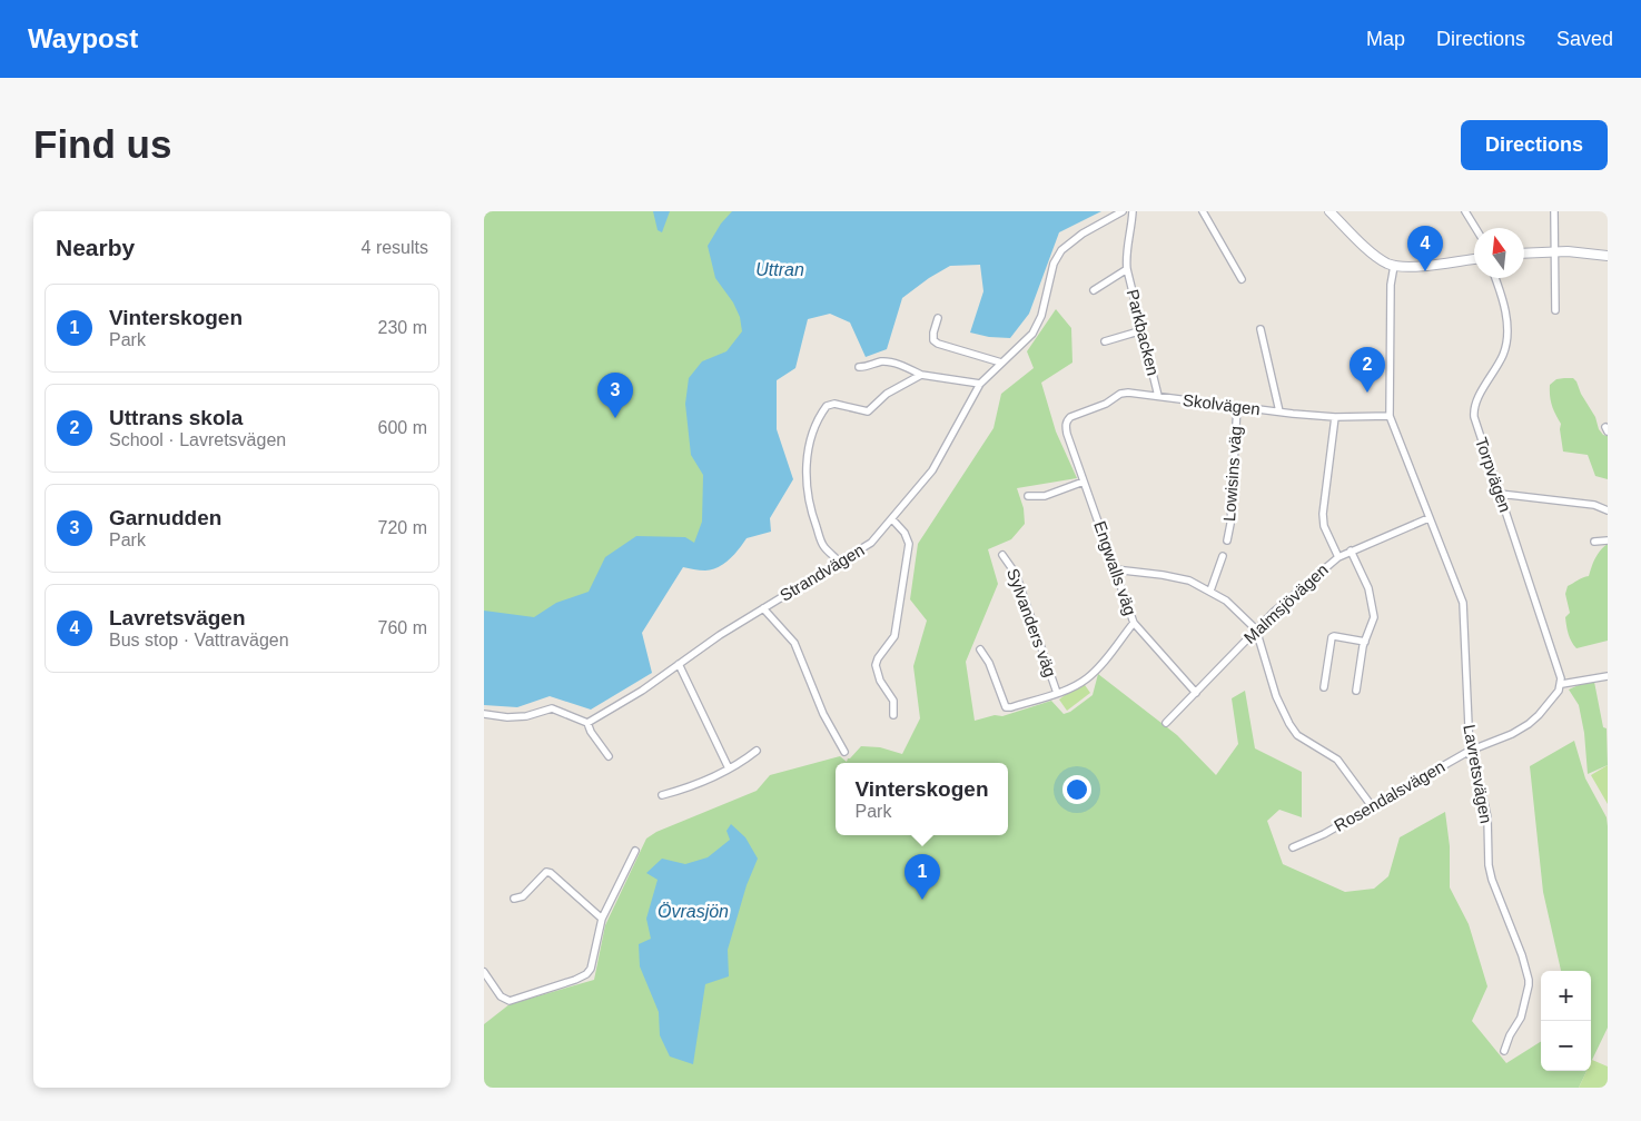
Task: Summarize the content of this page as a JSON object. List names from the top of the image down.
{
  "streets": {
    "street": [
      "Parkbacken",
      "Skolvägen",
      "Lowisins väg",
      "Torpvägen",
      "Engwalls väg",
      "Strandvägen",
      "Malmsjövägen",
      "Sylvanders väg",
      "Lavretsvägen",
      "Rosendalsvägen"
    ]
  },
  "crossings": [
    ["Parkbacken", "Skolvägen"],
    ["Skolvägen", "Lowisins väg"],
    ["Skolvägen", "Engwalls väg"],
    ["Skolvägen", "Lavretsvägen"],
    ["Torpvägen", "Rosendalsvägen"],
    ["Engwalls väg", "Malmsjövägen"],
    ["Engwalls väg", "Sylvanders väg"],
    ["Malmsjövägen", "Lavretsvägen"],
    ["Lavretsvägen", "Rosendalsvägen"]
  ],
  "water": ["Uttran", "Övrasjön"],
  "north": "top",
  "page": {
    "header": "Waypost",
    "nav": ["Map", "Directions", "Saved"],
    "buttons": "Directions",
    "title": "Find us",
    "heading": ["Nearby", "4 results"],
    "pins": [
      "4",
      "2",
      "3",
      "1"
    ],
    "list": [
      {
        "mark": "1",
        "name": "Vinterskogen",
        "note": "Park",
        "value": "230 m"
      },
      {
        "mark": "2",
        "name": "Uttrans skola",
        "note": "School · Lavretsvägen",
        "value": "600 m"
      },
      {
        "mark": "3",
        "name": "Garnudden",
        "note": "Park",
        "value": "720 m"
      },
      {
        "mark": "4",
        "name": "Lavretsvägen",
        "note": "Bus stop · Vattravägen",
        "value": "760 m"
      }
    ],
    "popup": ["Vinterskogen", "Park"],
    "map_buttons": ["+", "−"]
  }
}
